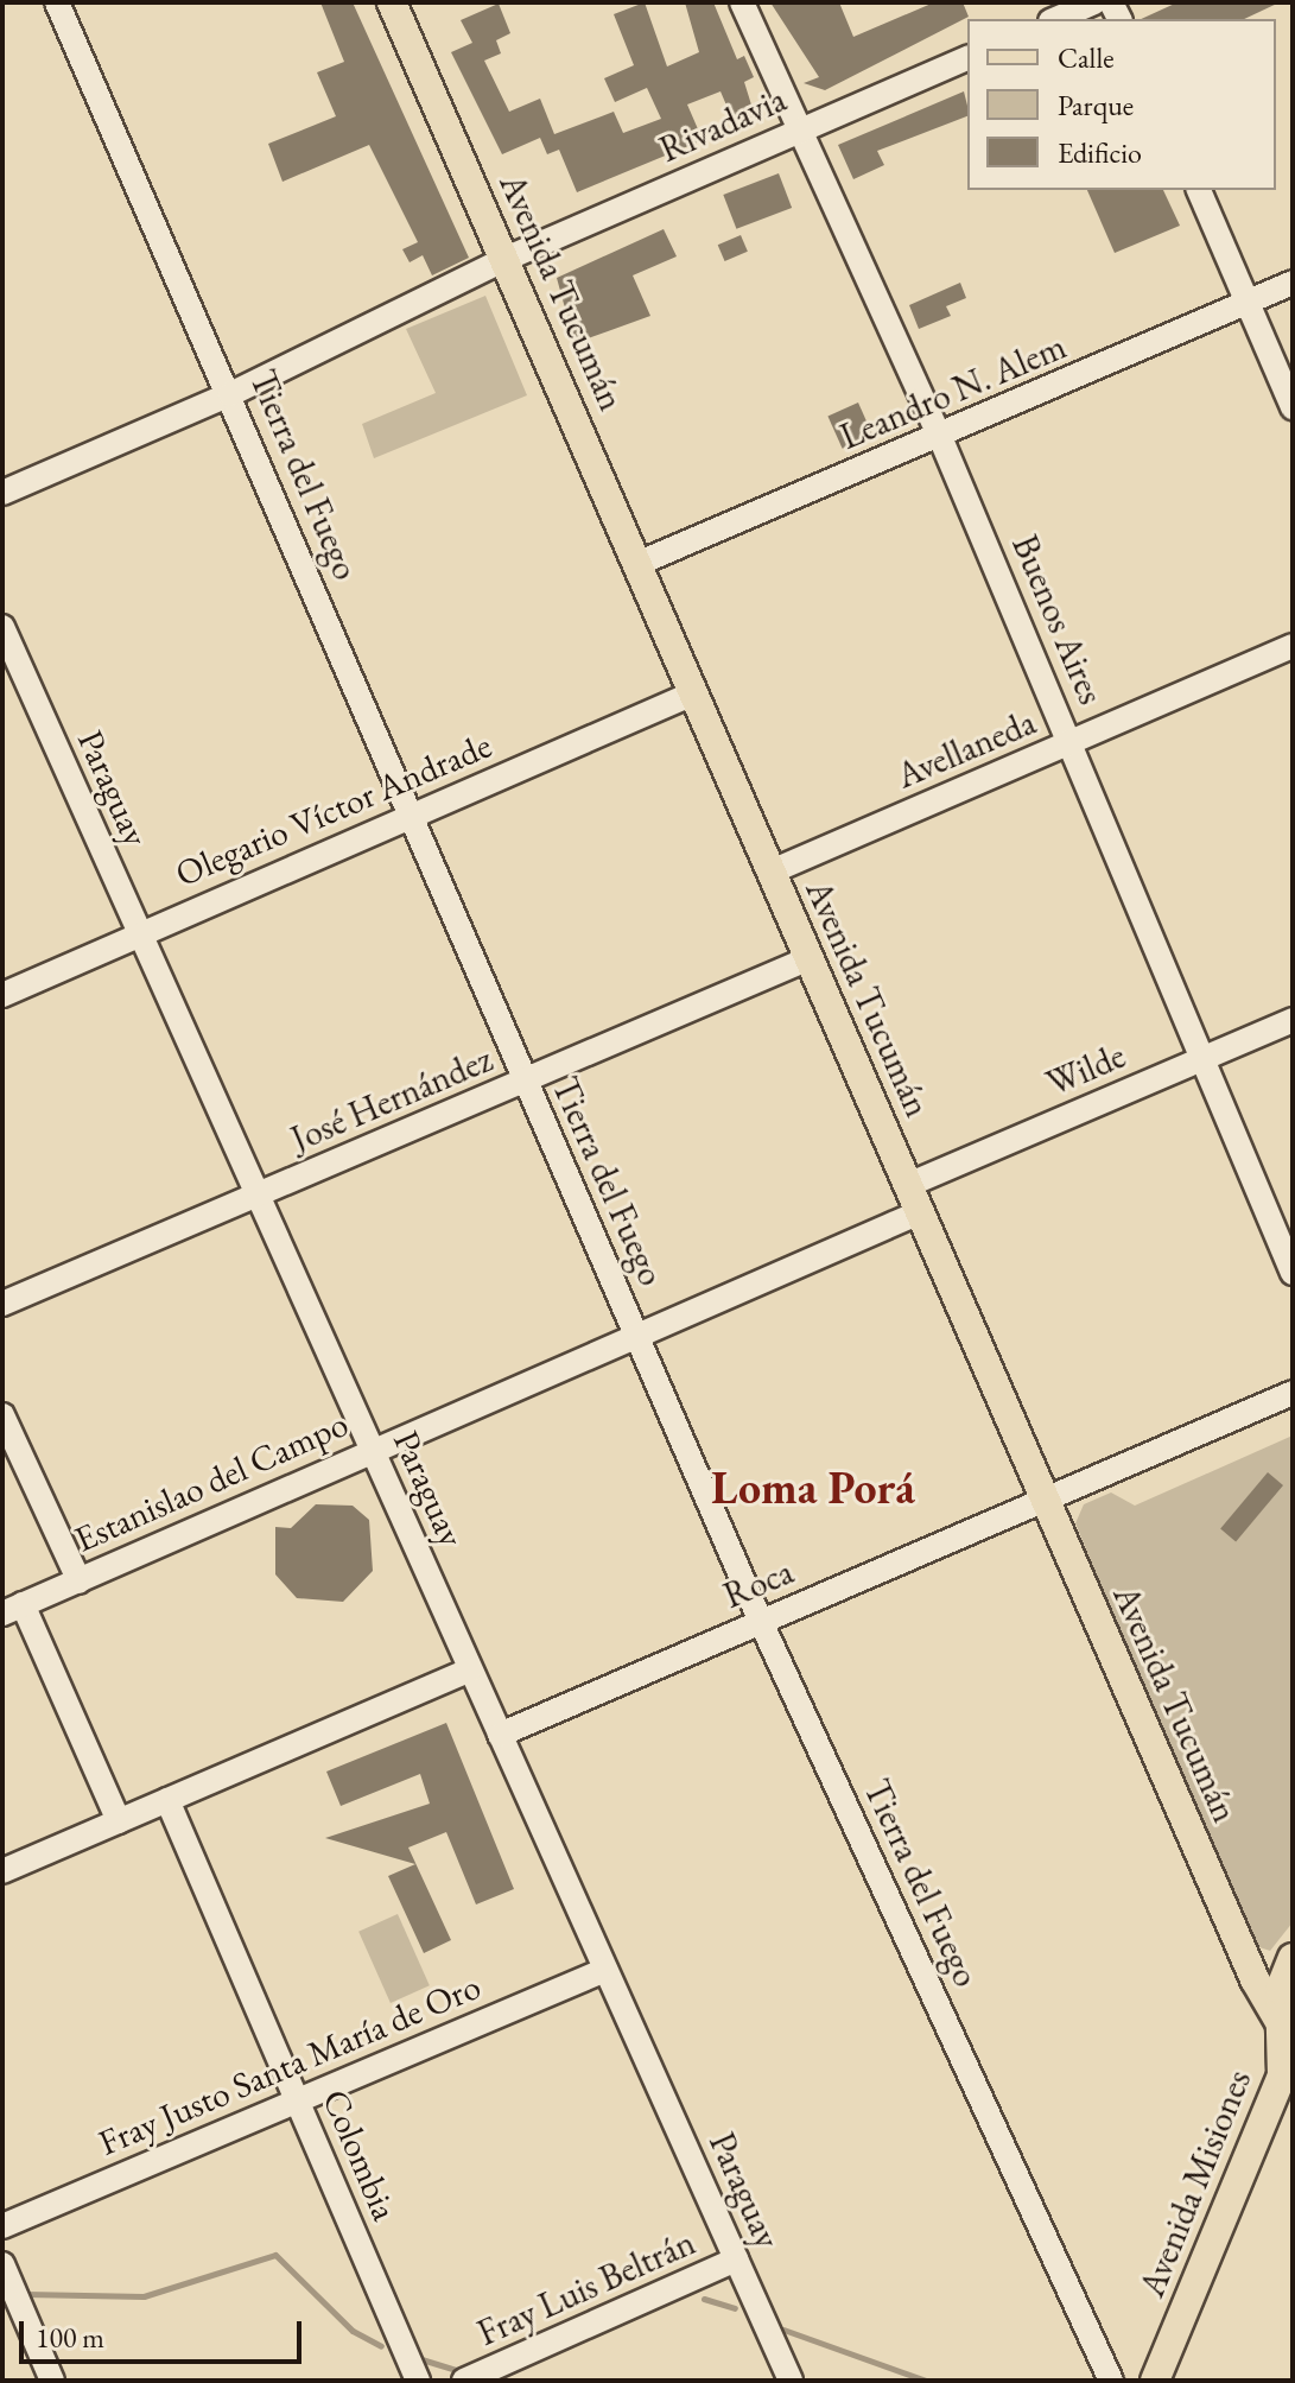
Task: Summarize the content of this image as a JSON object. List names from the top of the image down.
{
  "streets": {
    "main road": ["Avenida Tucumán", "Avenida Misiones"],
    "street": [
      "Rivadavia",
      "Leandro N. Alem",
      "Tierra del Fuego",
      "Buenos Aires",
      "Avellaneda",
      "Paraguay",
      "Olegario Víctor Andrade",
      "Wilde",
      "José Hernández",
      "Estanislao del Campo",
      "Roca",
      "Fray Justo Santa María de Oro",
      "Colombia",
      "Fray Luis Beltrán"
    ]
  },
  "crossings": [
    ["Rivadavia", "Avenida Tucumán"],
    ["Rivadavia", "Tierra del Fuego"],
    ["Rivadavia", "Buenos Aires"],
    ["Avenida Tucumán", "Leandro N. Alem"],
    ["Avenida Tucumán", "Avellaneda"],
    ["Avenida Tucumán", "Olegario Víctor Andrade"],
    ["Avenida Tucumán", "Wilde"],
    ["Avenida Tucumán", "José Hernández"],
    ["Avenida Tucumán", "Estanislao del Campo"],
    ["Avenida Tucumán", "Roca"],
    ["Avenida Tucumán", "Avenida Misiones"],
    ["Leandro N. Alem", "Buenos Aires"],
    ["Tierra del Fuego", "Olegario Víctor Andrade"],
    ["Tierra del Fuego", "José Hernández"],
    ["Tierra del Fuego", "Estanislao del Campo"],
    ["Tierra del Fuego", "Roca"],
    ["Buenos Aires", "Avellaneda"],
    ["Buenos Aires", "Wilde"],
    ["Paraguay", "Olegario Víctor Andrade"],
    ["Paraguay", "José Hernández"],
    ["Paraguay", "Estanislao del Campo"],
    ["Paraguay", "Roca"],
    ["Paraguay", "Fray Justo Santa María de Oro"],
    ["Paraguay", "Fray Luis Beltrán"],
    ["Fray Justo Santa María de Oro", "Colombia"]
  ],
  "districts": ["Loma Porá"],
  "legend": ["Calle", "Parque", "Edificio"],
  "scale_bar": "100 m"
}
